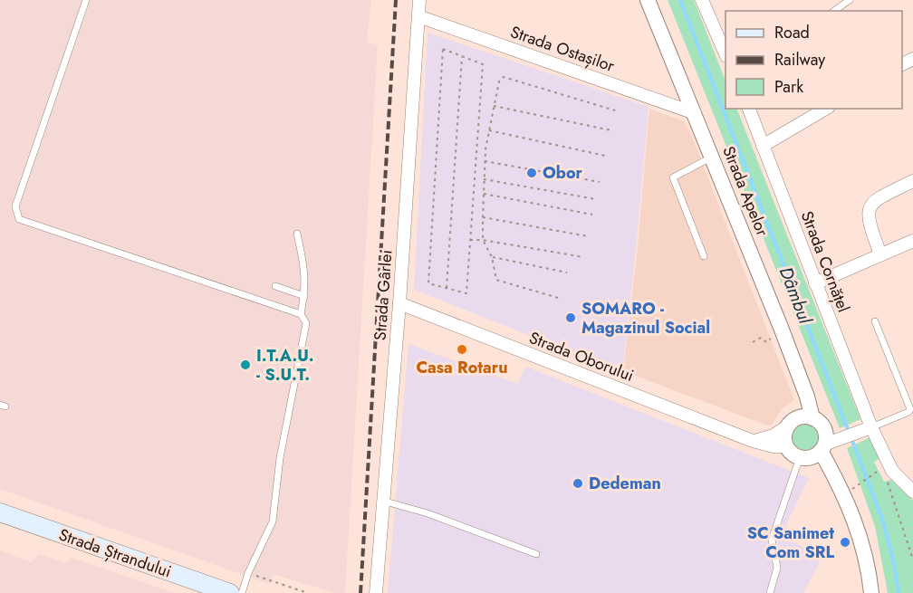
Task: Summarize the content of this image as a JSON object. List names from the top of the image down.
{
  "streets": {
    "main road": ["Strada Ștrandului"],
    "street": [
      "Strada Ostașilor",
      "Strada Apelor",
      "Strada Cornățel",
      "Strada Gârlei",
      "Strada Oborului"
    ]
  },
  "crossings": [
    ["Strada Ostașilor", "Strada Apelor"],
    ["Strada Ostașilor", "Strada Gârlei"],
    ["Strada Apelor", "Strada Oborului"],
    ["Strada Gârlei", "Strada Oborului"]
  ],
  "water": ["Dâmbul"],
  "places": [
    "Obor",
    "SOMARO - Magazinul Social",
    "Casa Rotaru",
    "I.T.A.U. - S.U.T.",
    "Dedeman",
    "SC Sanimet Com SRL"
  ],
  "legend": ["Road", "Railway", "Park"]
}
